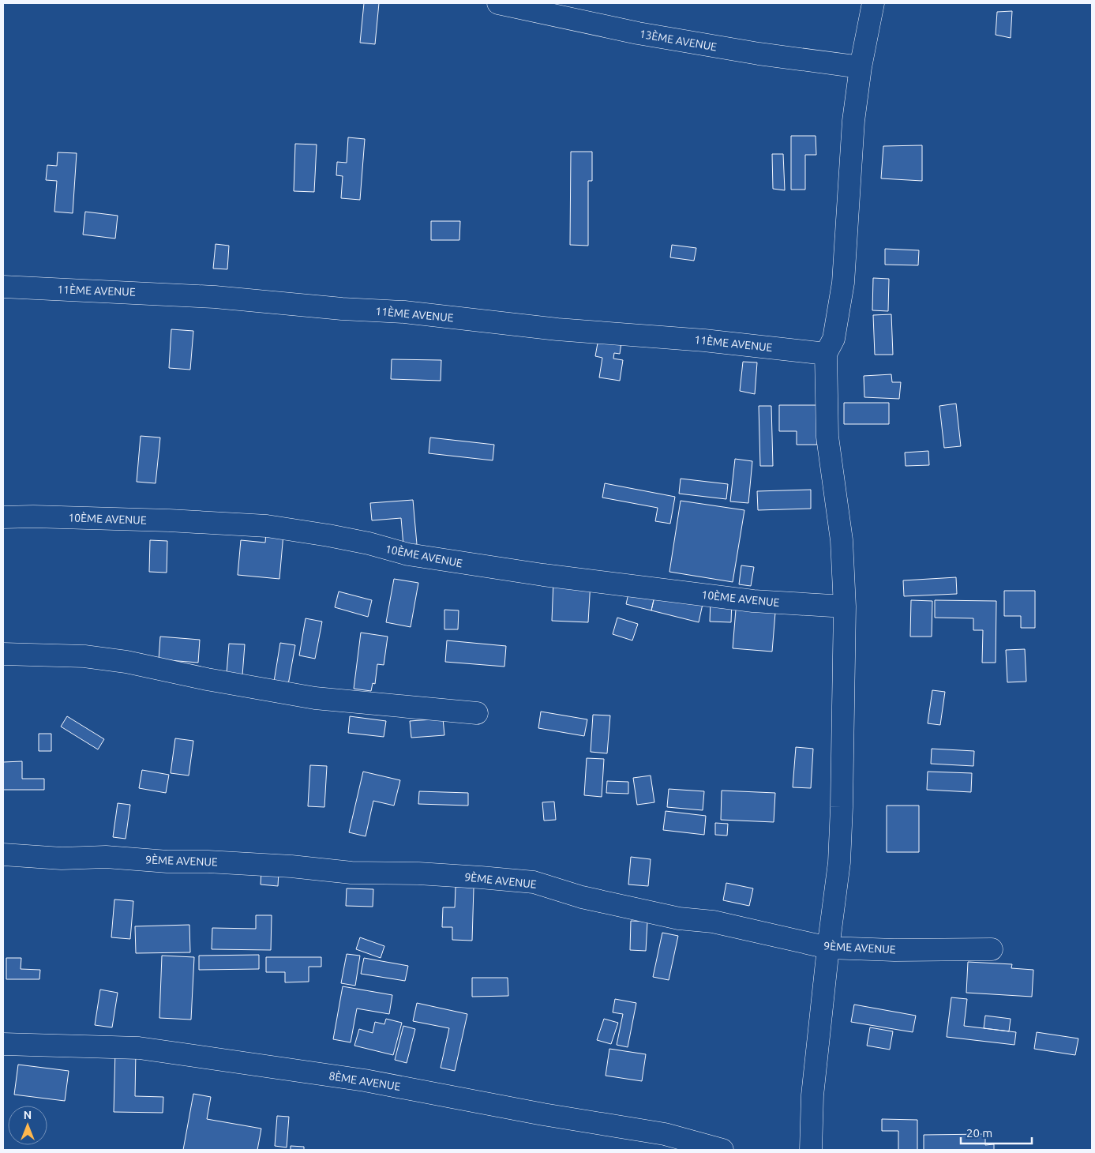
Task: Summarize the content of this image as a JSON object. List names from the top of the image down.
{
  "streets": {
    "street": [
      "13ÈME AVENUE",
      "11ÈME AVENUE",
      "10ÈME AVENUE",
      "9ÈME AVENUE",
      "8ÈME AVENUE"
    ]
  },
  "scale_bar": "20 m",
  "north": "top"
}
